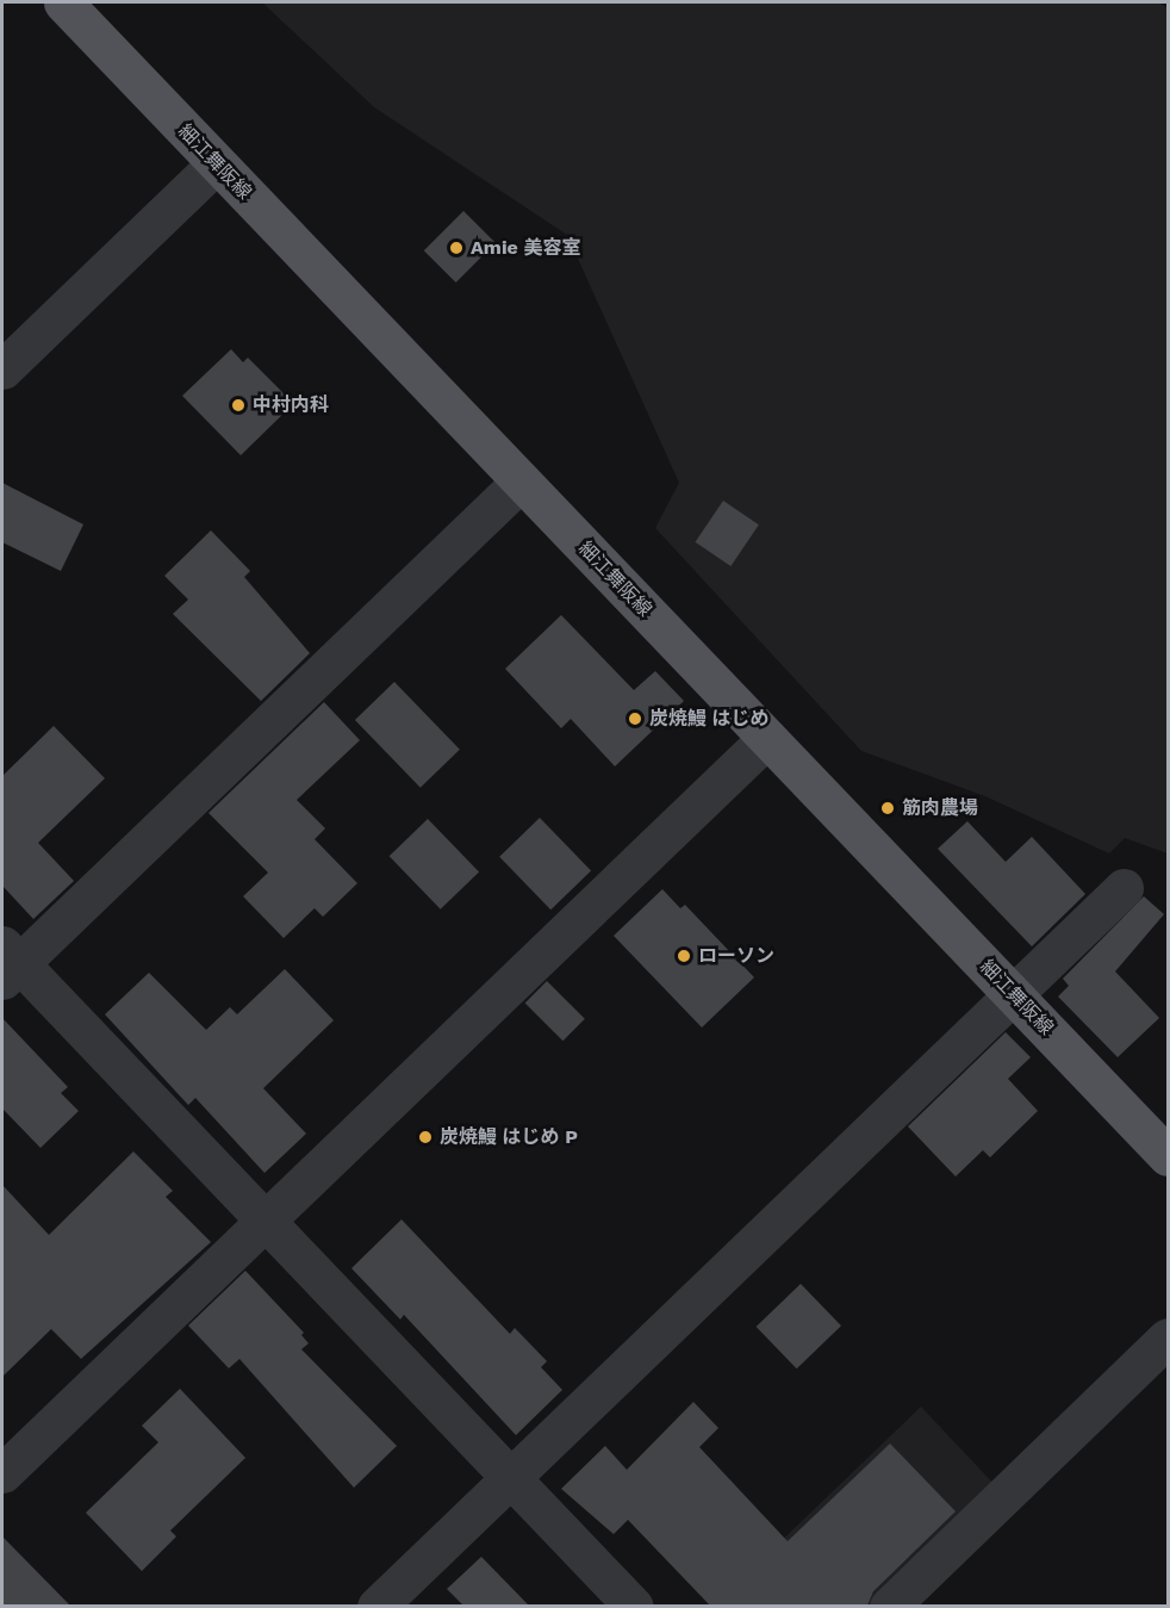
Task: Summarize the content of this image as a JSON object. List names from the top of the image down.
{
  "streets": {
    "main road": ["細江舞阪線"]
  },
  "places": [
    "Amie 美容室",
    "中村内科",
    "炭焼鰻 はじめ",
    "筋肉農場",
    "ローソン",
    "炭焼鰻 はじめ P"
  ]
}
